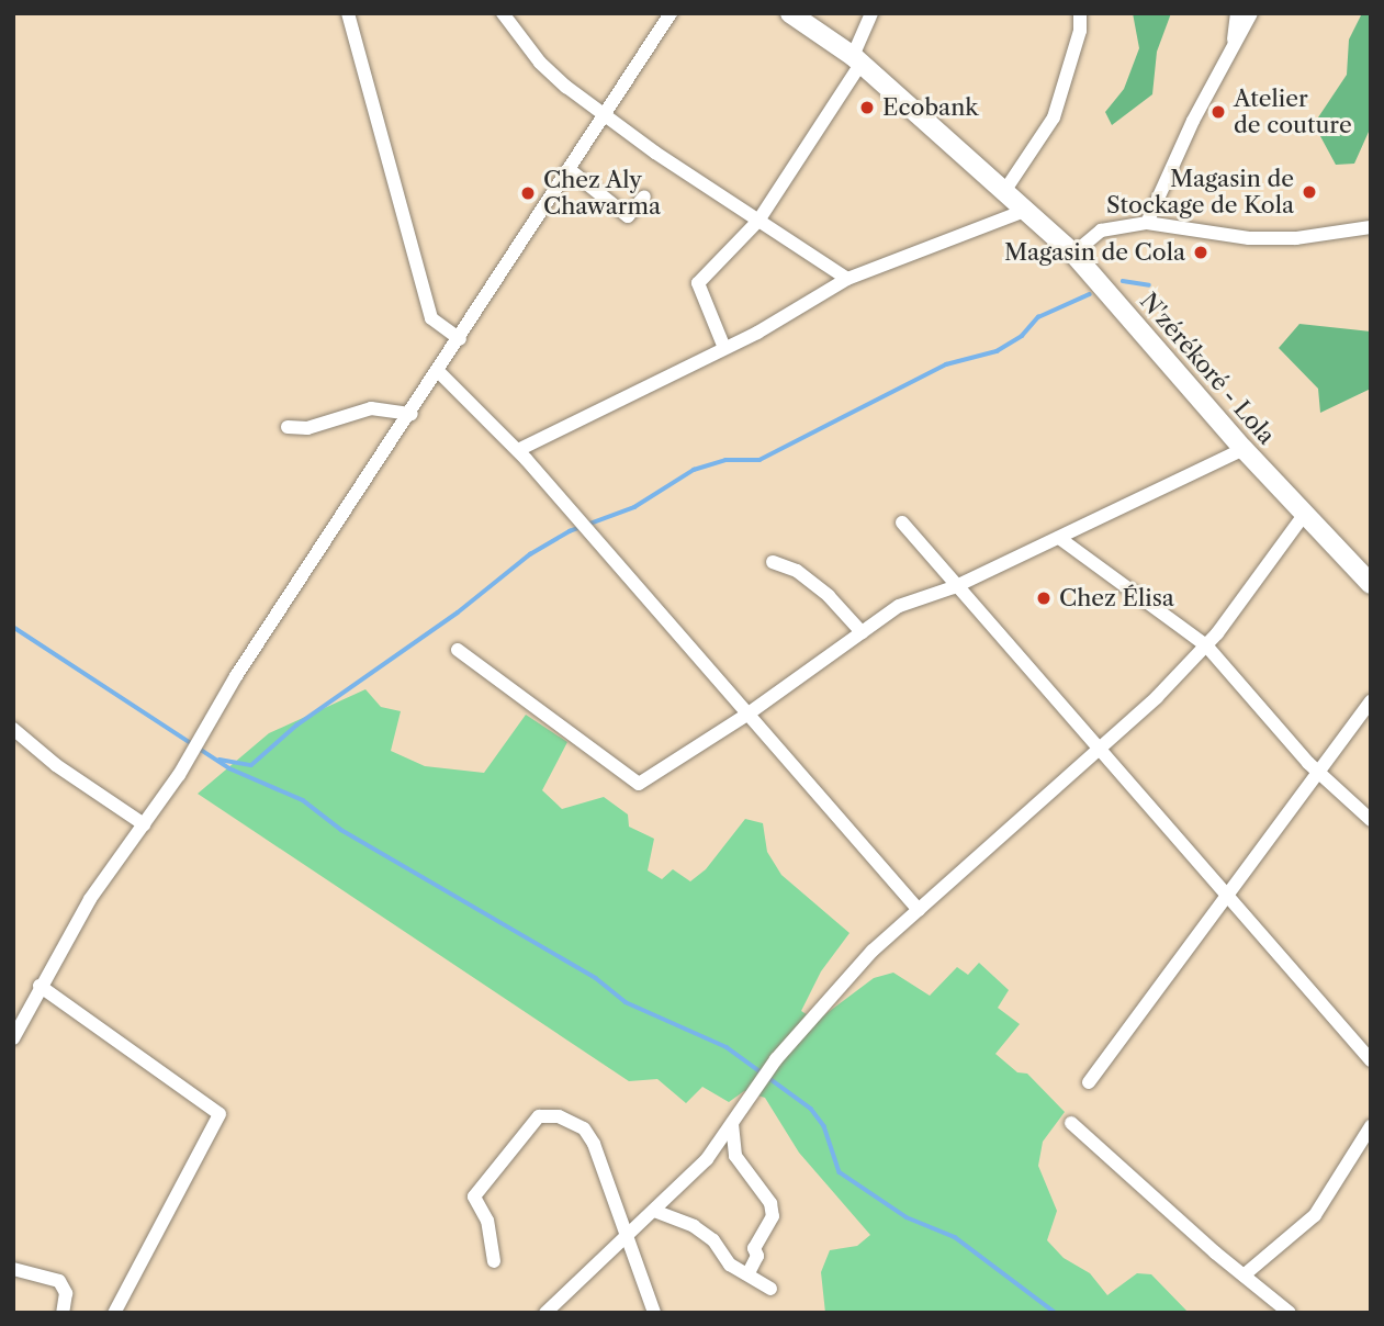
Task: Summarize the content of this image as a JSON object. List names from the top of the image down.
{
  "streets": {
    "highway": ["N'zérékoré - Lola"]
  },
  "places": [
    "Ecobank",
    "Atelier de couture",
    "Magasin de Stockage de Kola",
    "Chez Aly Chawarma",
    "Magasin de Cola",
    "Chez Élisa"
  ]
}
